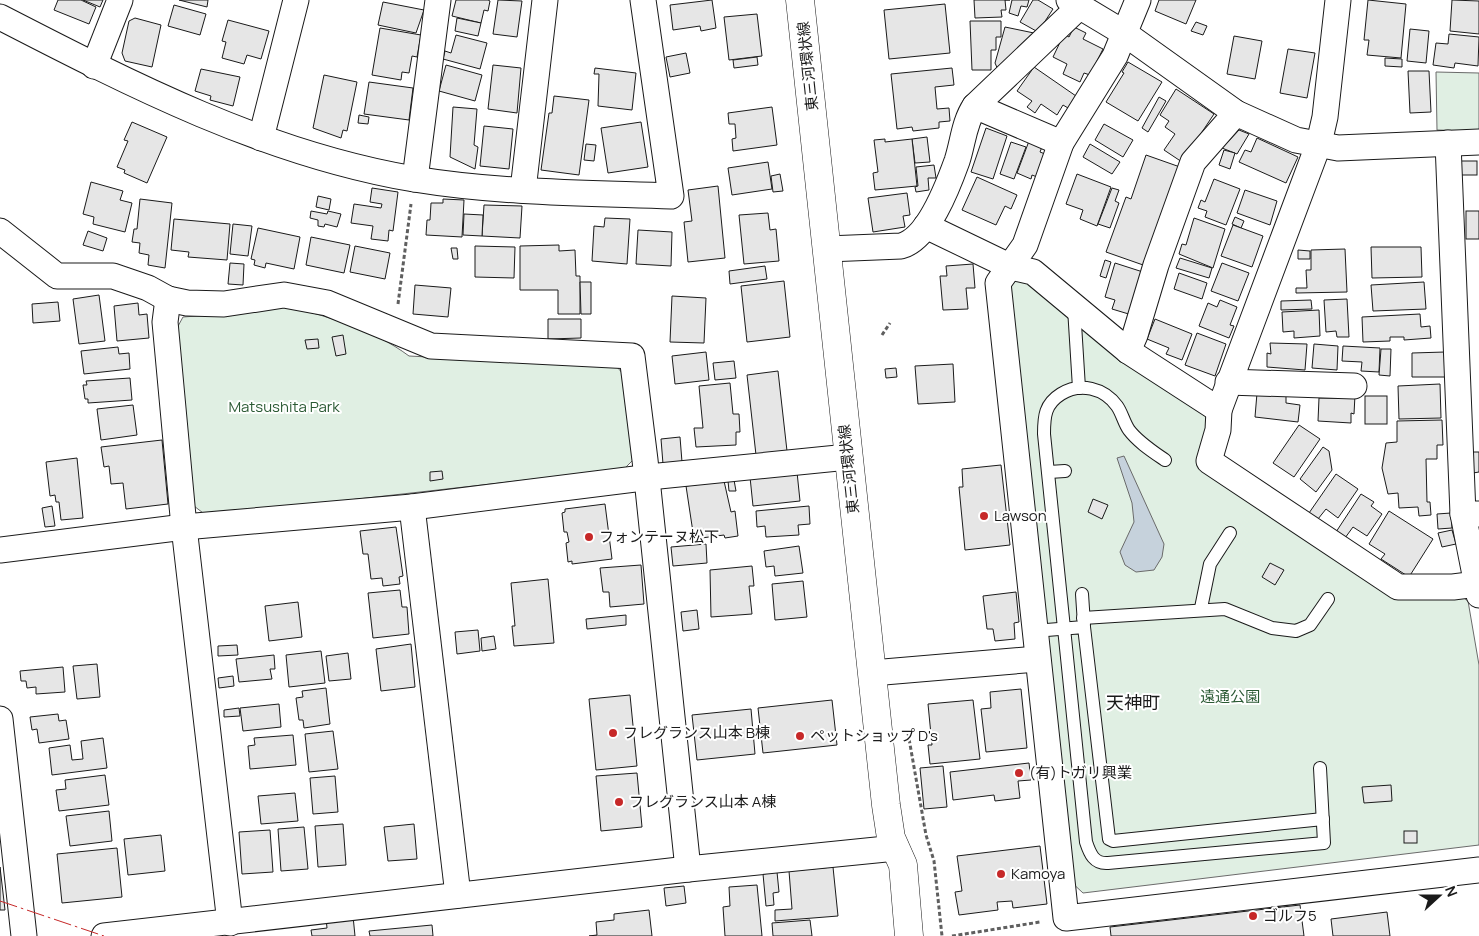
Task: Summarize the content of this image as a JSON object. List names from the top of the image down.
{
  "streets": {
    "main road": ["東三河環状線"]
  },
  "districts": ["天神町"],
  "parks": ["Matsushita Park", "遠通公園"],
  "places": [
    "Lawson",
    "フォンテーヌ松下",
    "フレグランス山本 B棟",
    "ペットショップ D's",
    "(有)トガリ興業",
    "フレグランス山本 A棟",
    "Kamoya",
    "ゴルフ5"
  ],
  "north": "right"
}
